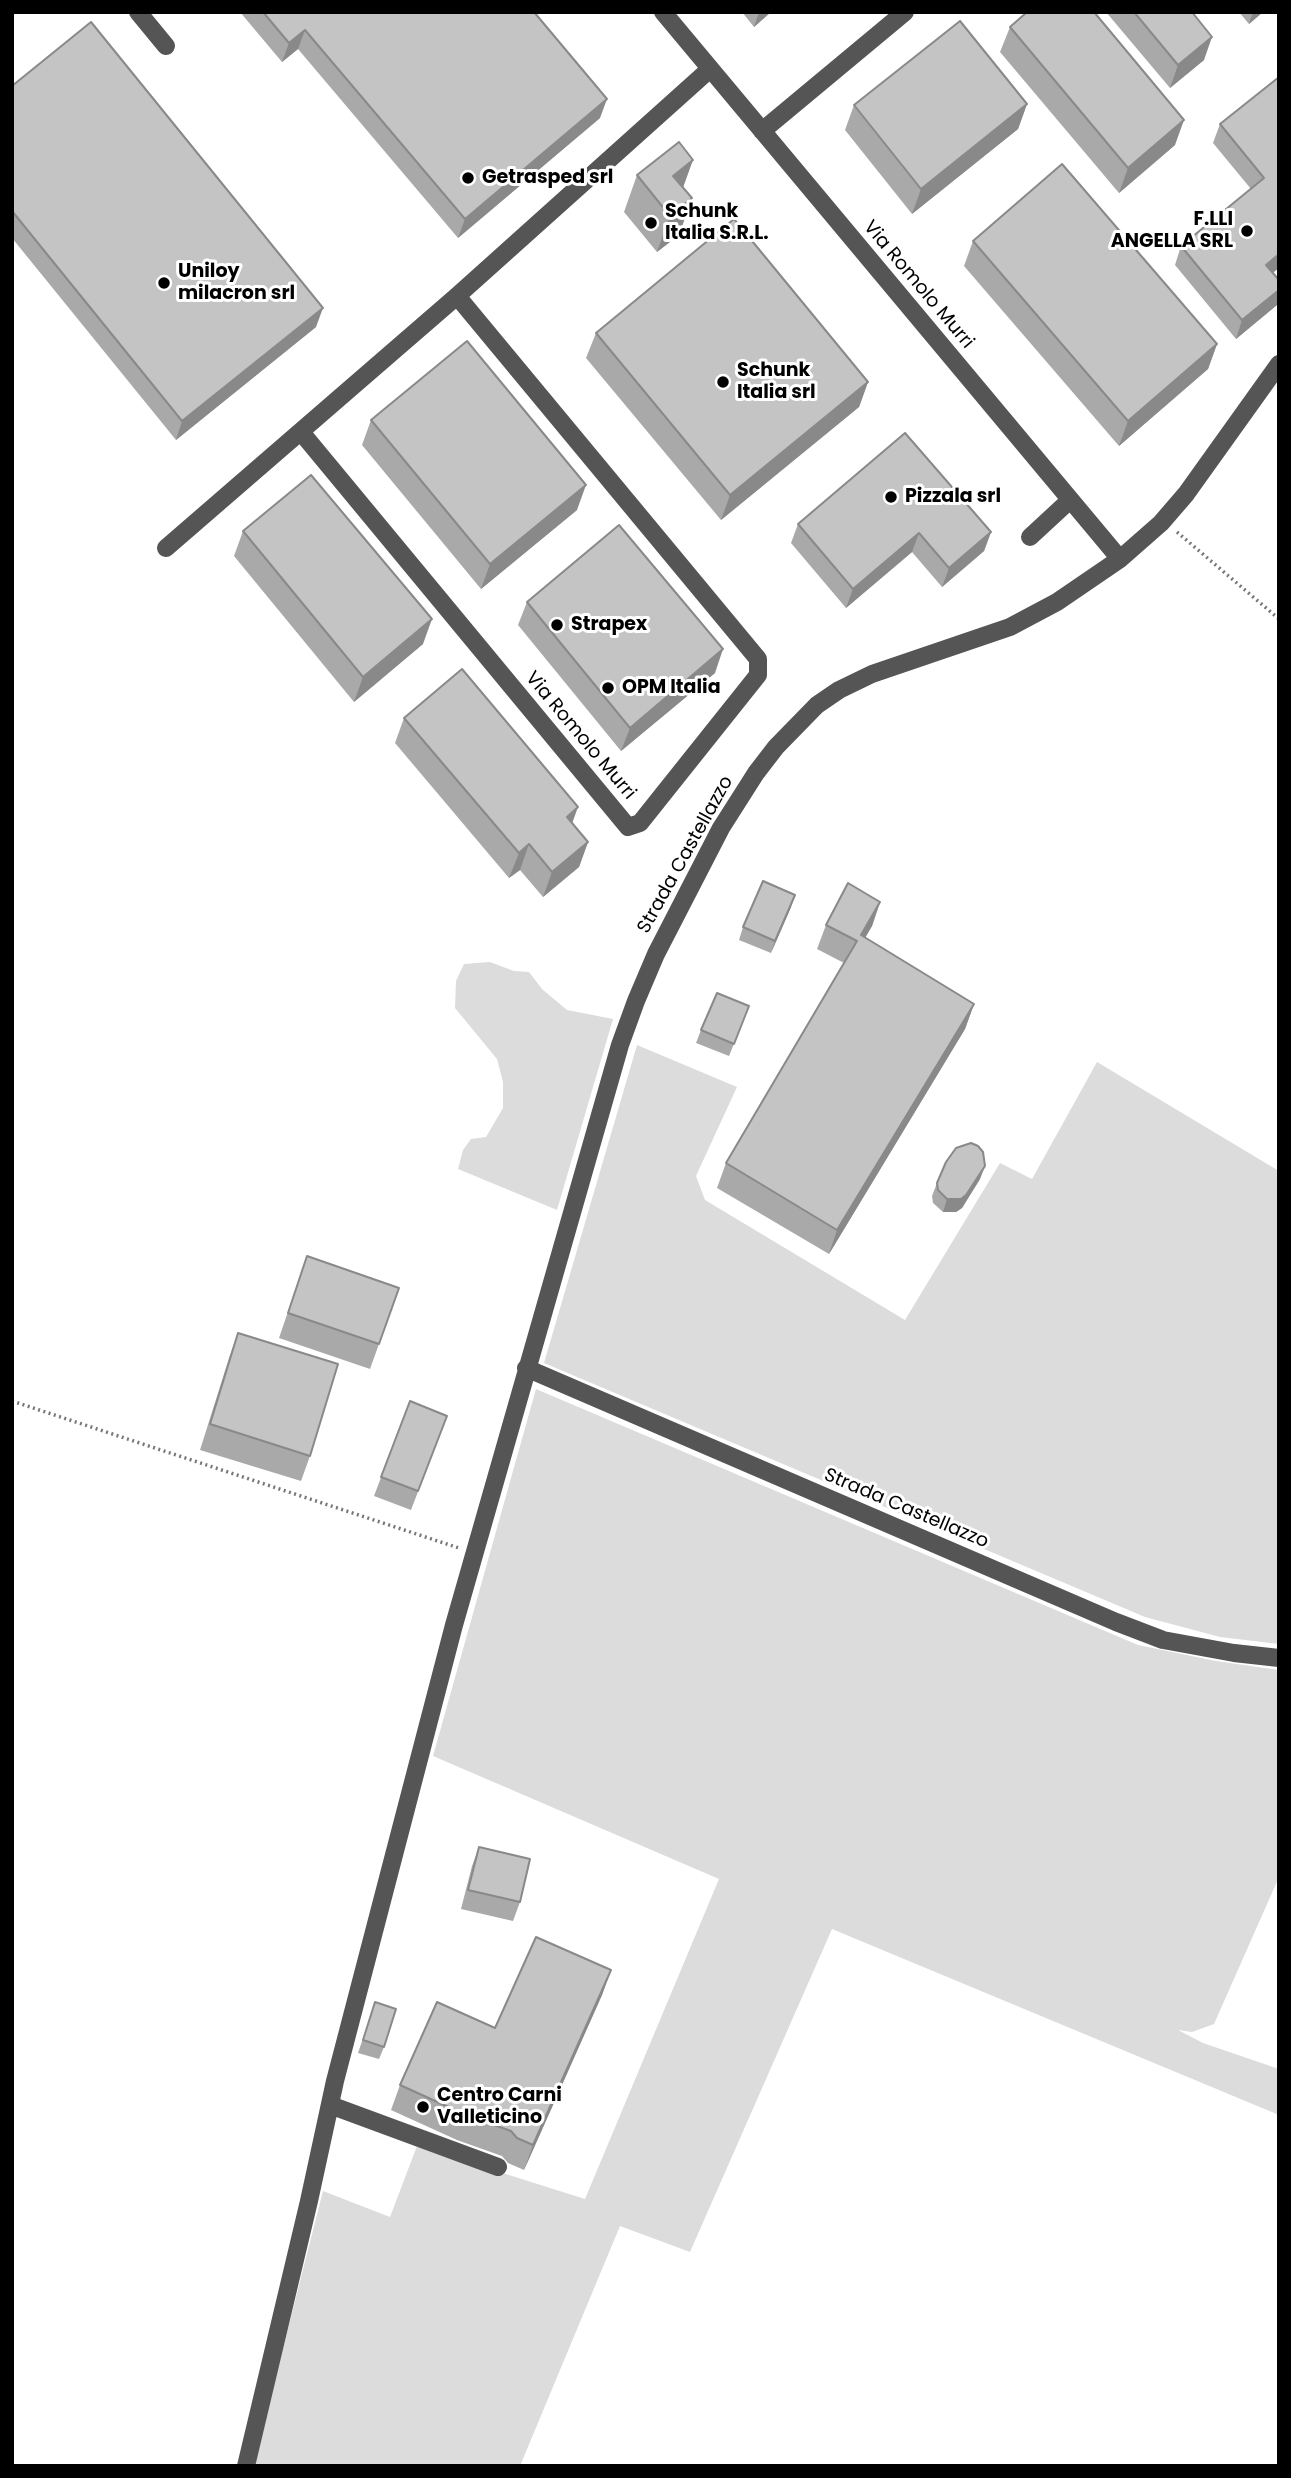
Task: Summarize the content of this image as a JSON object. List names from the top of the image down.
{
  "streets": {
    "street": ["Via Romolo Murri", "Strada Castellazzo"]
  },
  "crossings": [
    ["Via Romolo Murri", "Strada Castellazzo"]
  ],
  "places": [
    "Getrasped srl",
    "Schunk Italia S.R.L.",
    "F.LLI ANGELLA SRL",
    "Uniloy milacron srl",
    "Schunk Italia srl",
    "Pizzala srl",
    "Strapex",
    "OPM Italia",
    "Centro Carni Valleticino"
  ]
}
